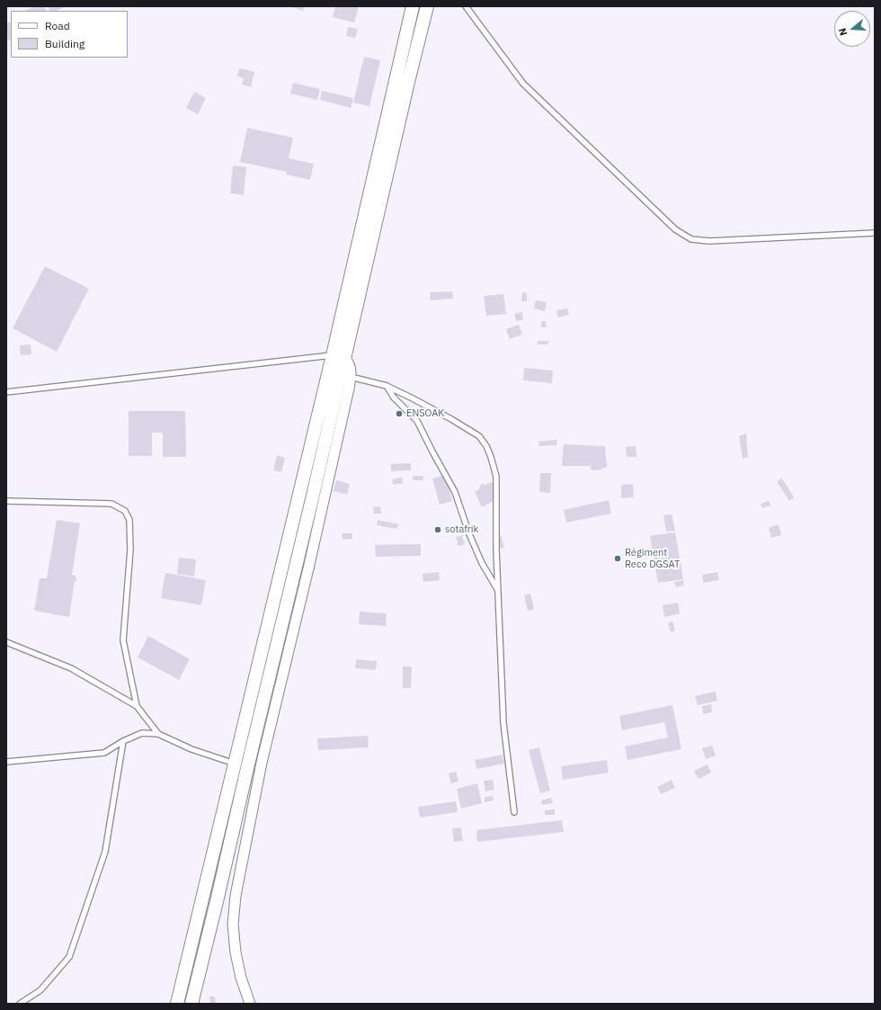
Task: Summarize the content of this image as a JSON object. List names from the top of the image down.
{
  "places": ["ENSOAK", "sotafrik", "Régiment Reco DGSAT"],
  "legend": ["Road", "Building"],
  "north": "left"
}
